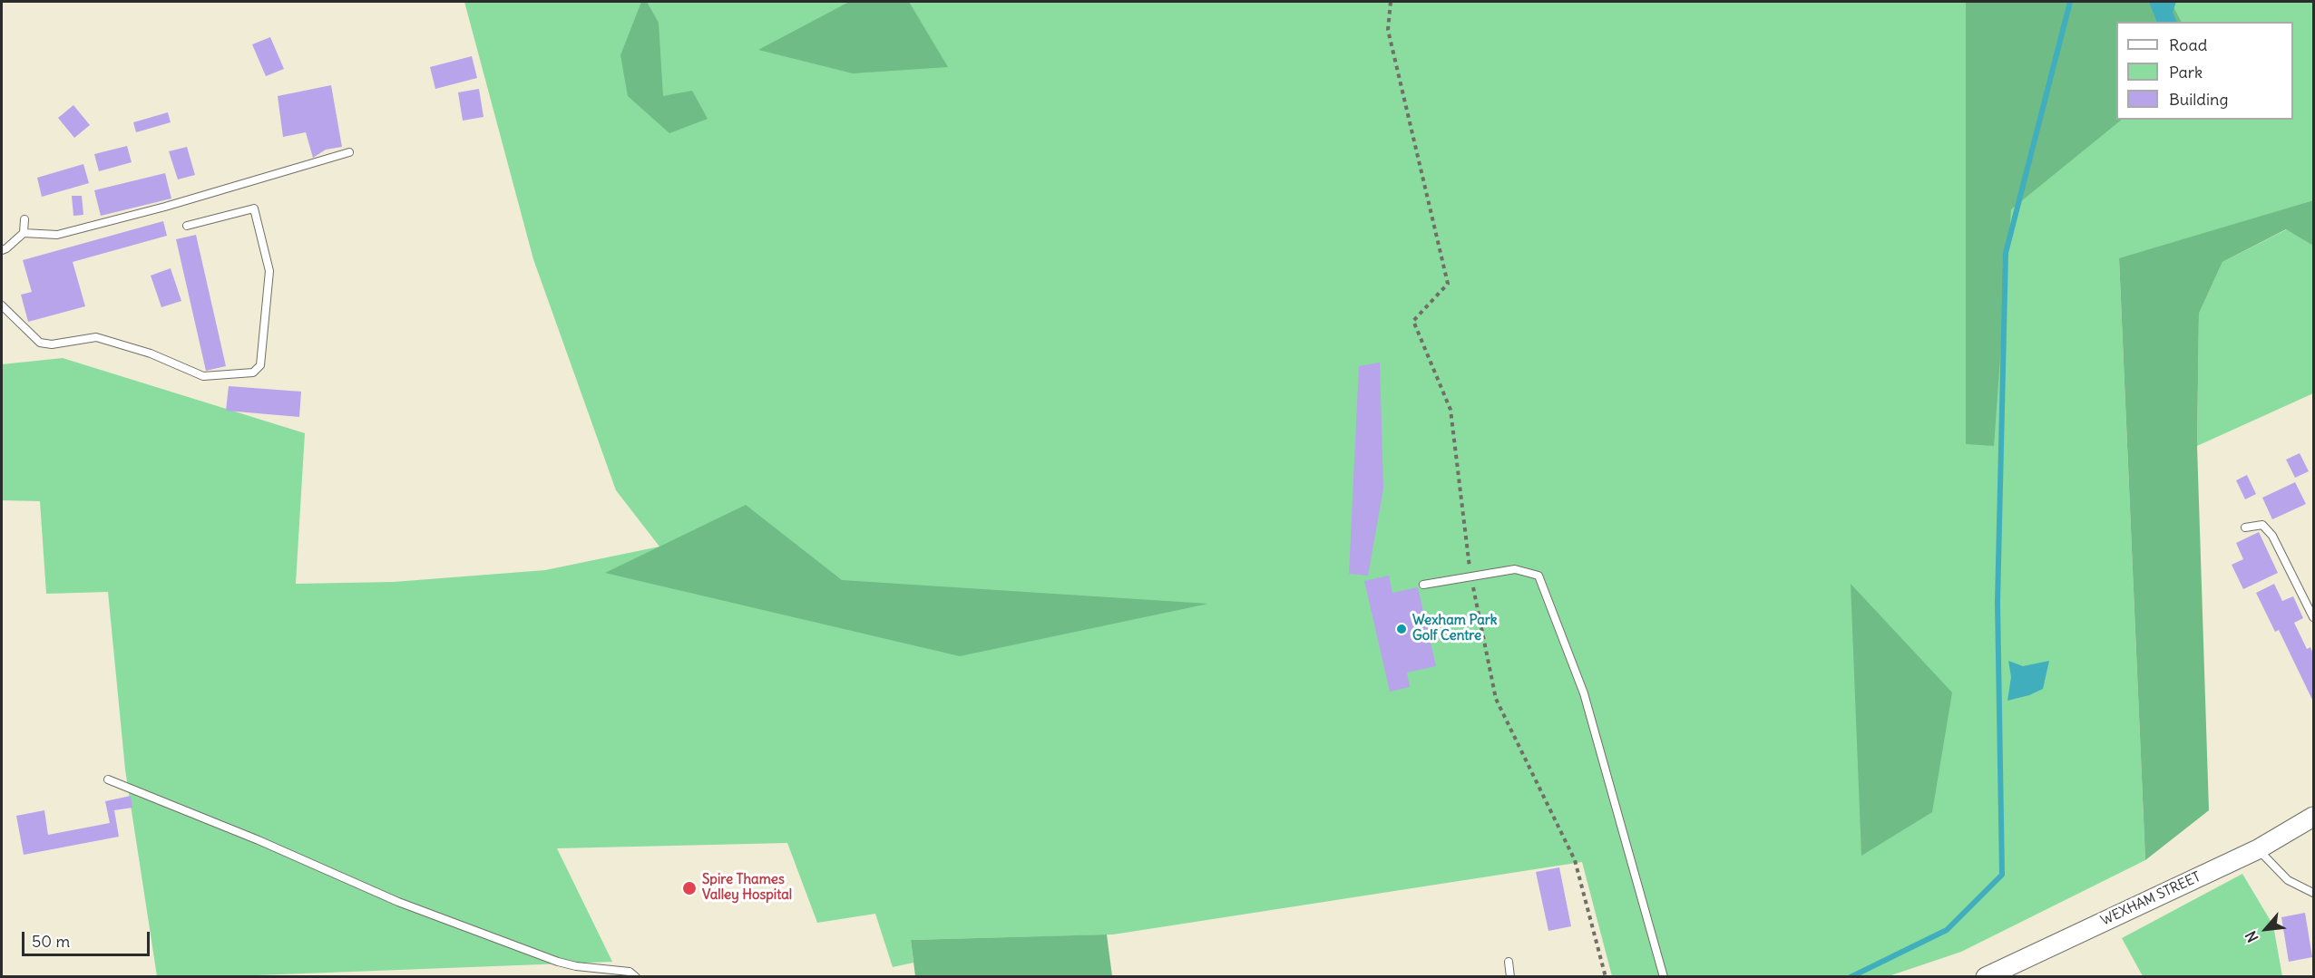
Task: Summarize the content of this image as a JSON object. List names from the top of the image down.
{
  "streets": {
    "street": ["WEXHAM STREET"]
  },
  "places": ["Wexham Park Golf Centre", "Spire Thames Valley Hospital"],
  "legend": ["Road", "Park", "Building"],
  "scale_bar": "50 m",
  "north": "bottom left"
}
